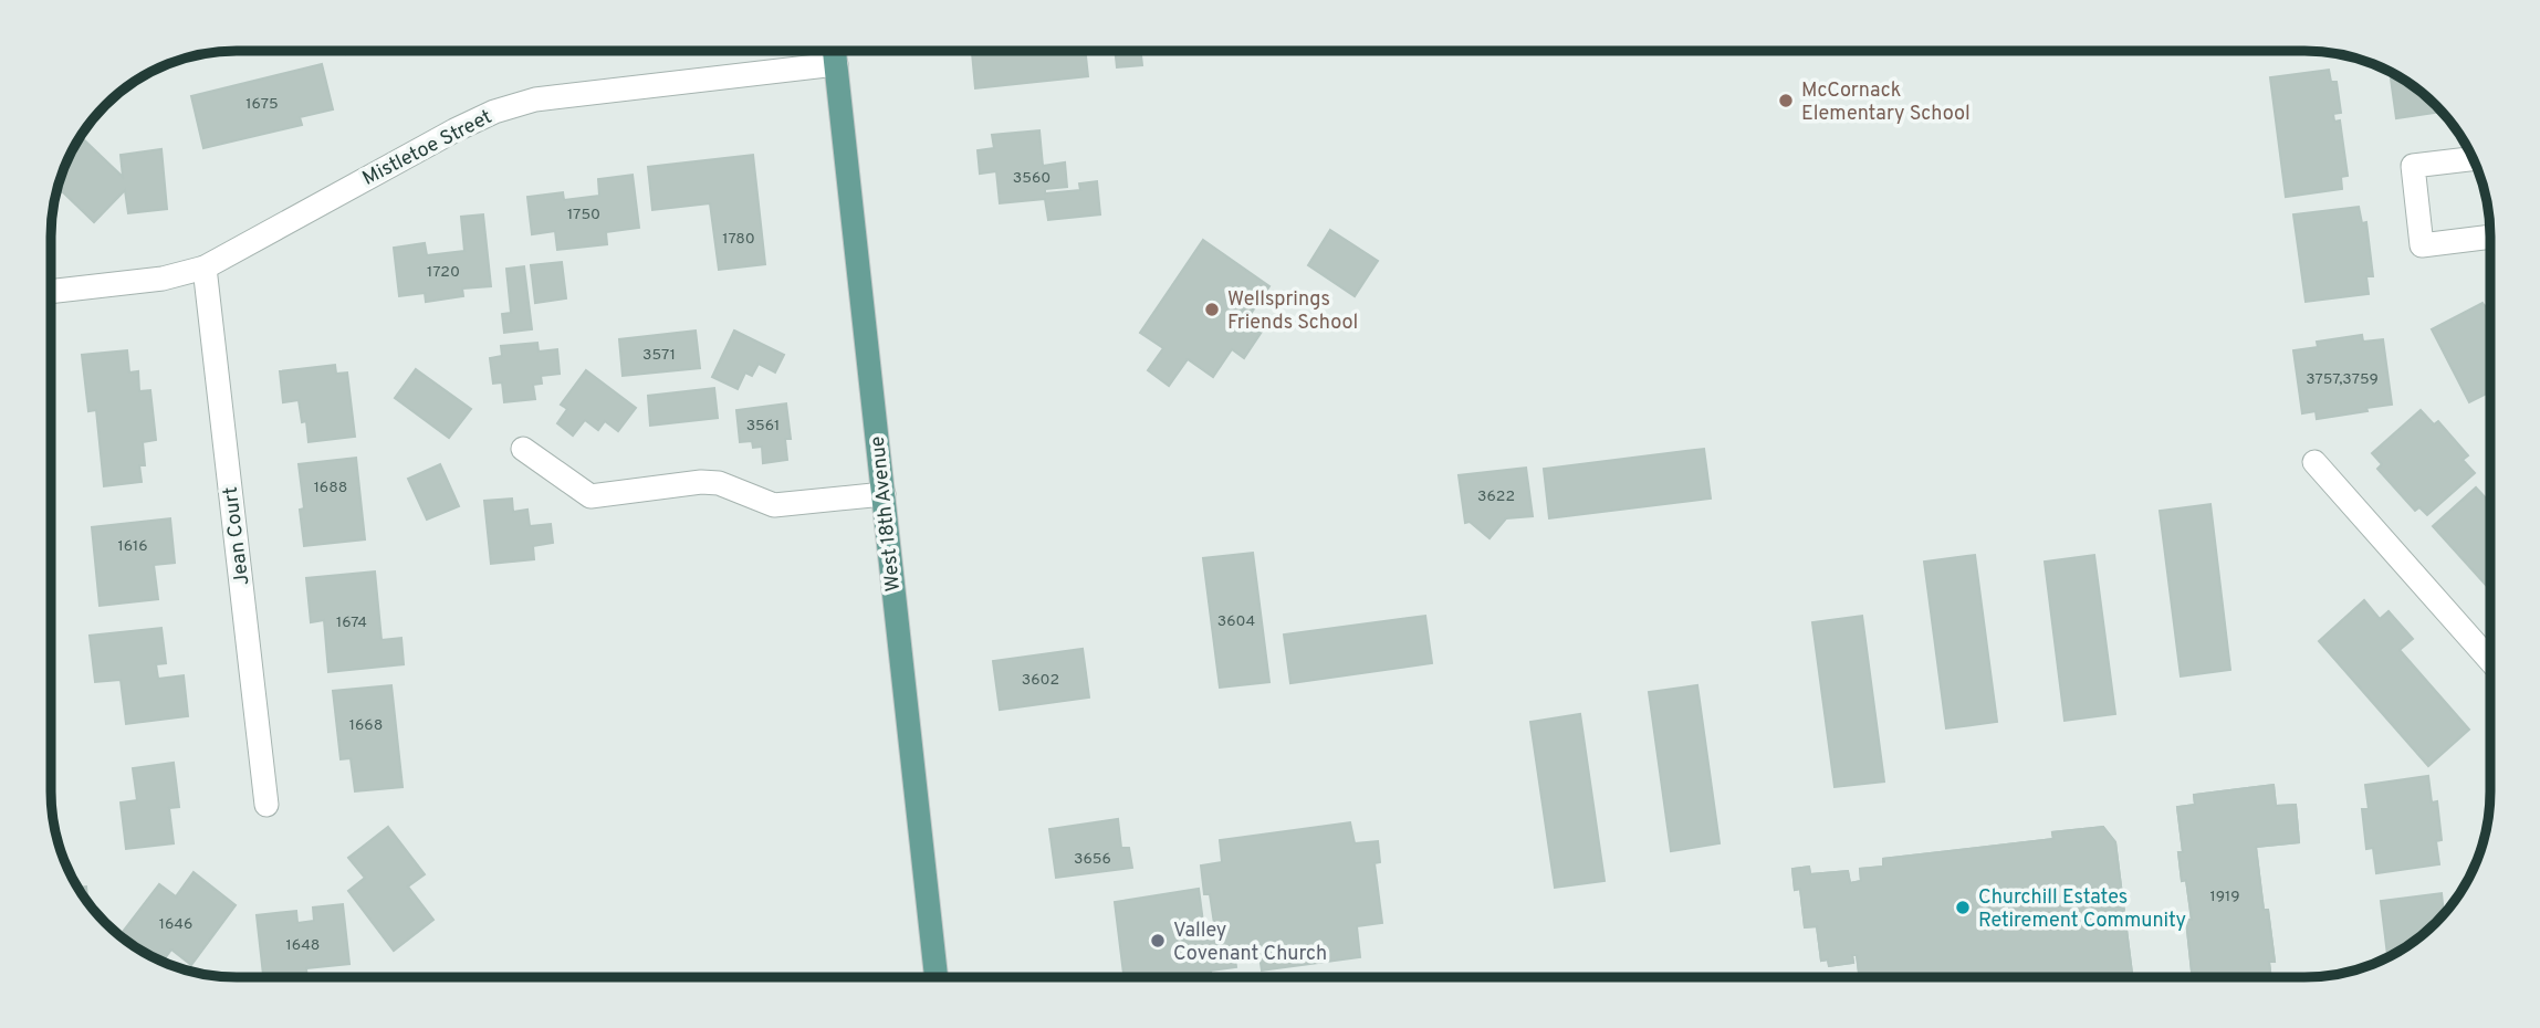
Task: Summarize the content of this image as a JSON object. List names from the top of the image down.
{
  "streets": {
    "main road": ["West 18th Avenue"],
    "street": ["Mistletoe Street", "Jean Court"]
  },
  "crossings": [
    ["Mistletoe Street", "West 18th Avenue"],
    ["Mistletoe Street", "Jean Court"]
  ],
  "places": [
    "McCornack Elementary School",
    "Wellsprings Friends School",
    "Churchill Estates Retirement Community",
    "Valley Covenant Church"
  ],
  "house_numbers": [
    "1675",
    "3560",
    "1750",
    "1780",
    "1720",
    "3571",
    "3757,3759",
    "3561",
    "1688",
    "3622",
    "1616",
    "3604",
    "1674",
    "3602",
    "1668",
    "3656",
    "1919",
    "1646",
    "1648"
  ]
}
